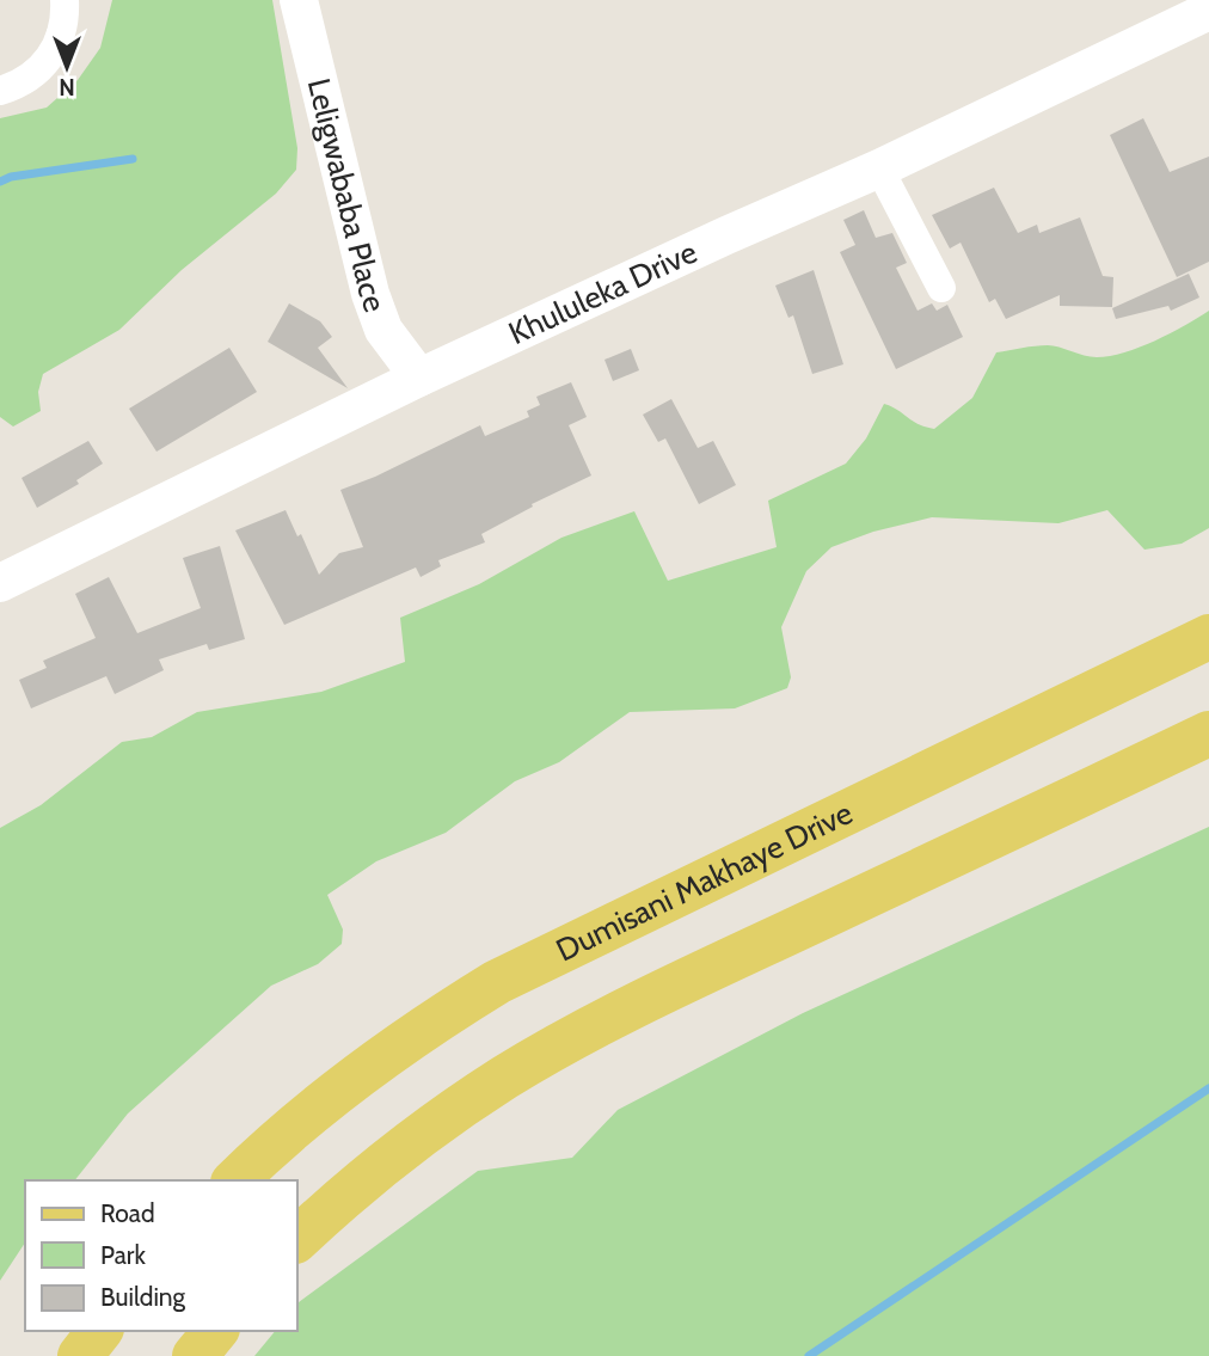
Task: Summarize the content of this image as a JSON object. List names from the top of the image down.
{
  "streets": {
    "main road": ["Dumisani Makhaye Drive"],
    "street": ["Leligwababa Place", "Khululeka Drive"]
  },
  "crossings": [
    ["Leligwababa Place", "Khululeka Drive"]
  ],
  "legend": ["Road", "Park", "Building"],
  "north": "bottom"
}
